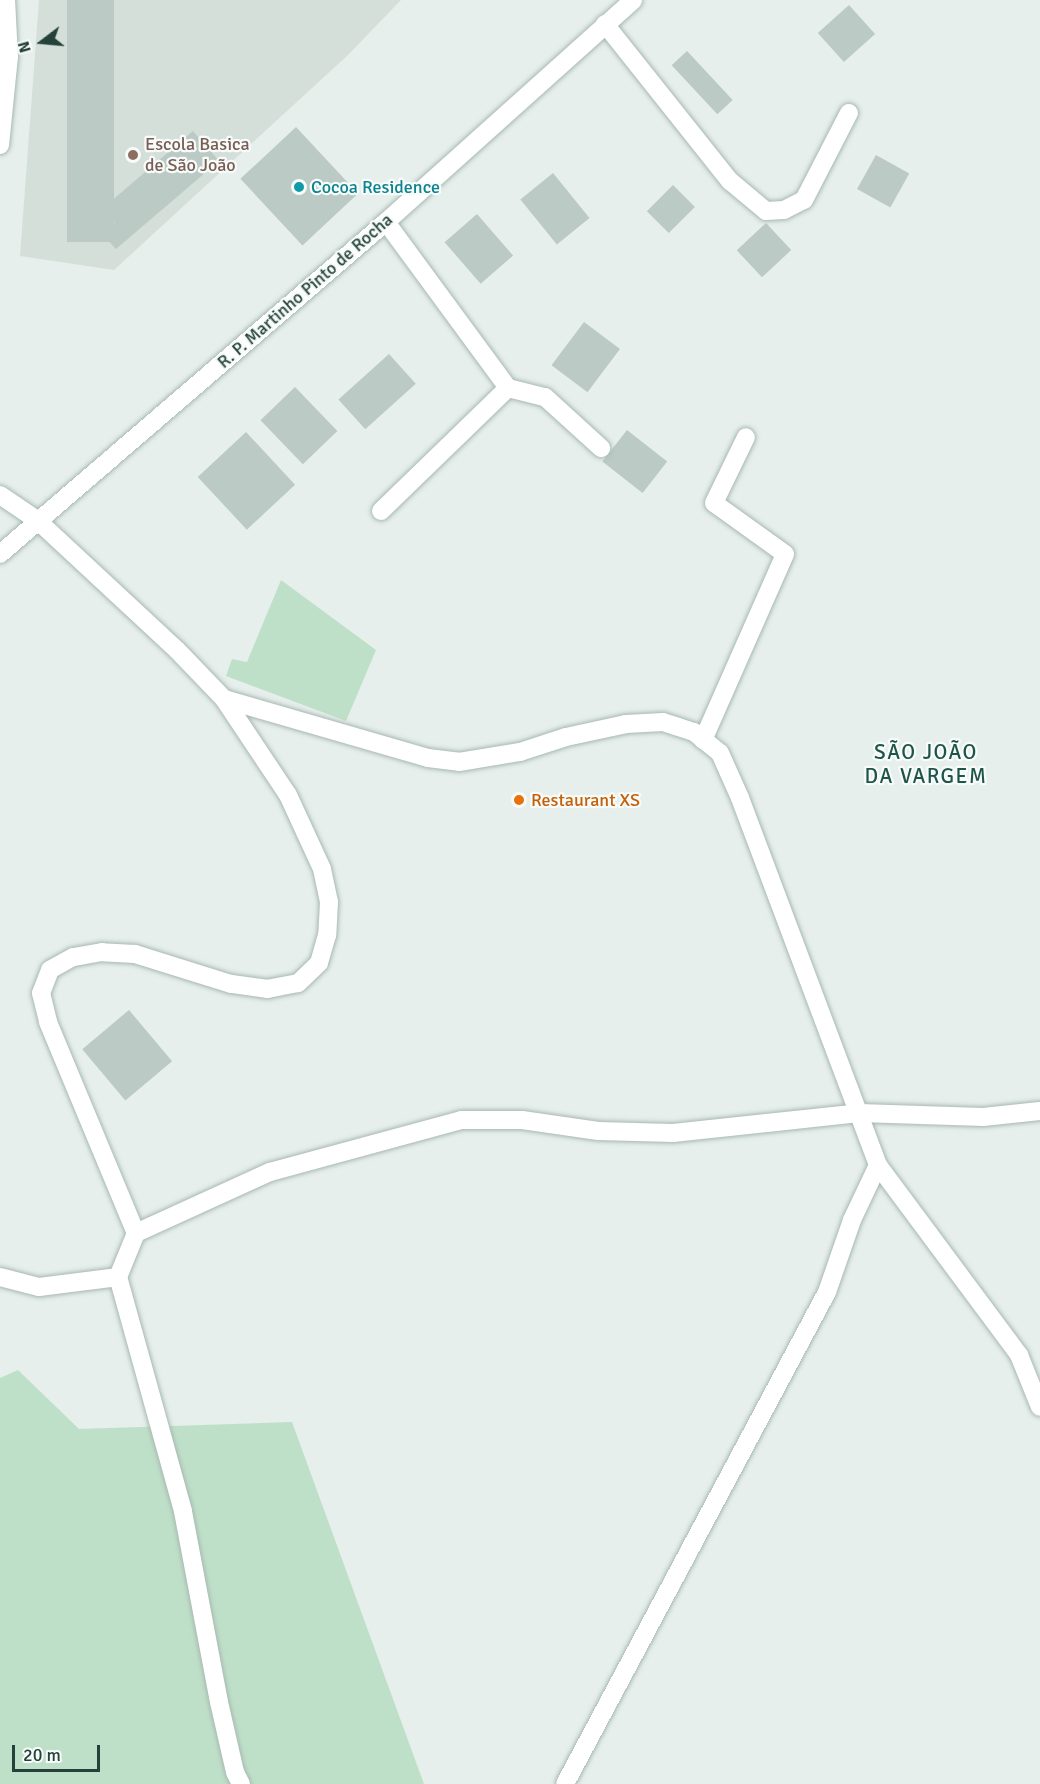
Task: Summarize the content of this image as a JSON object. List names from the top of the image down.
{
  "streets": {
    "street": ["R. P. Martinho Pinto de Rocha"]
  },
  "districts": ["SÃO JOÃO DA VARGEM"],
  "places": ["Escola Basica de São João", "Cocoa Residence", "Restaurant XS"],
  "scale_bar": "20 m",
  "north": "left"
}
